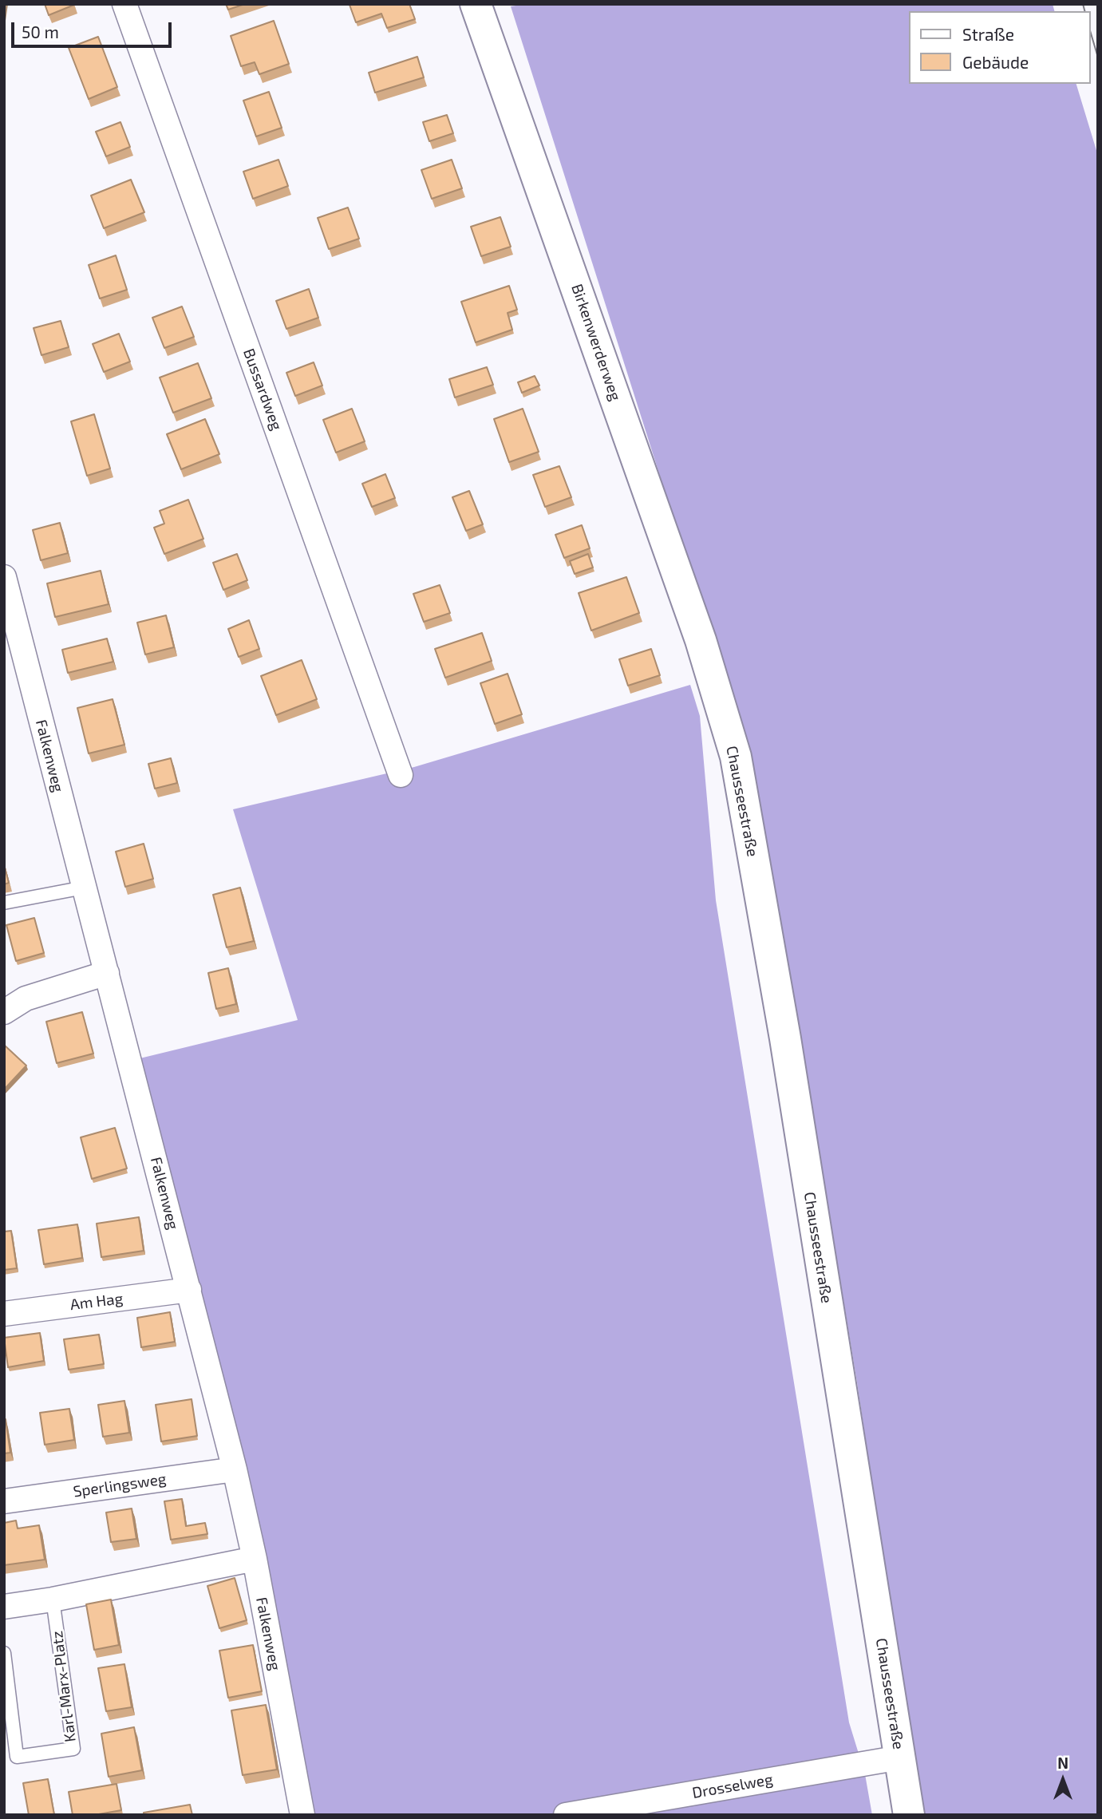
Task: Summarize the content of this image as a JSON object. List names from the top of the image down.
{
  "streets": {
    "street": [
      "Birkenwerderweg",
      "Bussardweg",
      "Falkenweg",
      "Chausseestraße",
      "Am Hag",
      "Sperlingsweg",
      "Drosselweg"
    ],
    "lane": ["Karl-Marx-Platz"]
  },
  "crossings": [
    ["Birkenwerderweg", "Chausseestraße"],
    ["Falkenweg", "Am Hag"],
    ["Falkenweg", "Sperlingsweg"],
    ["Chausseestraße", "Drosselweg"]
  ],
  "legend": ["Straße", "Gebäude"],
  "scale_bar": "50 m",
  "north": "top"
}
